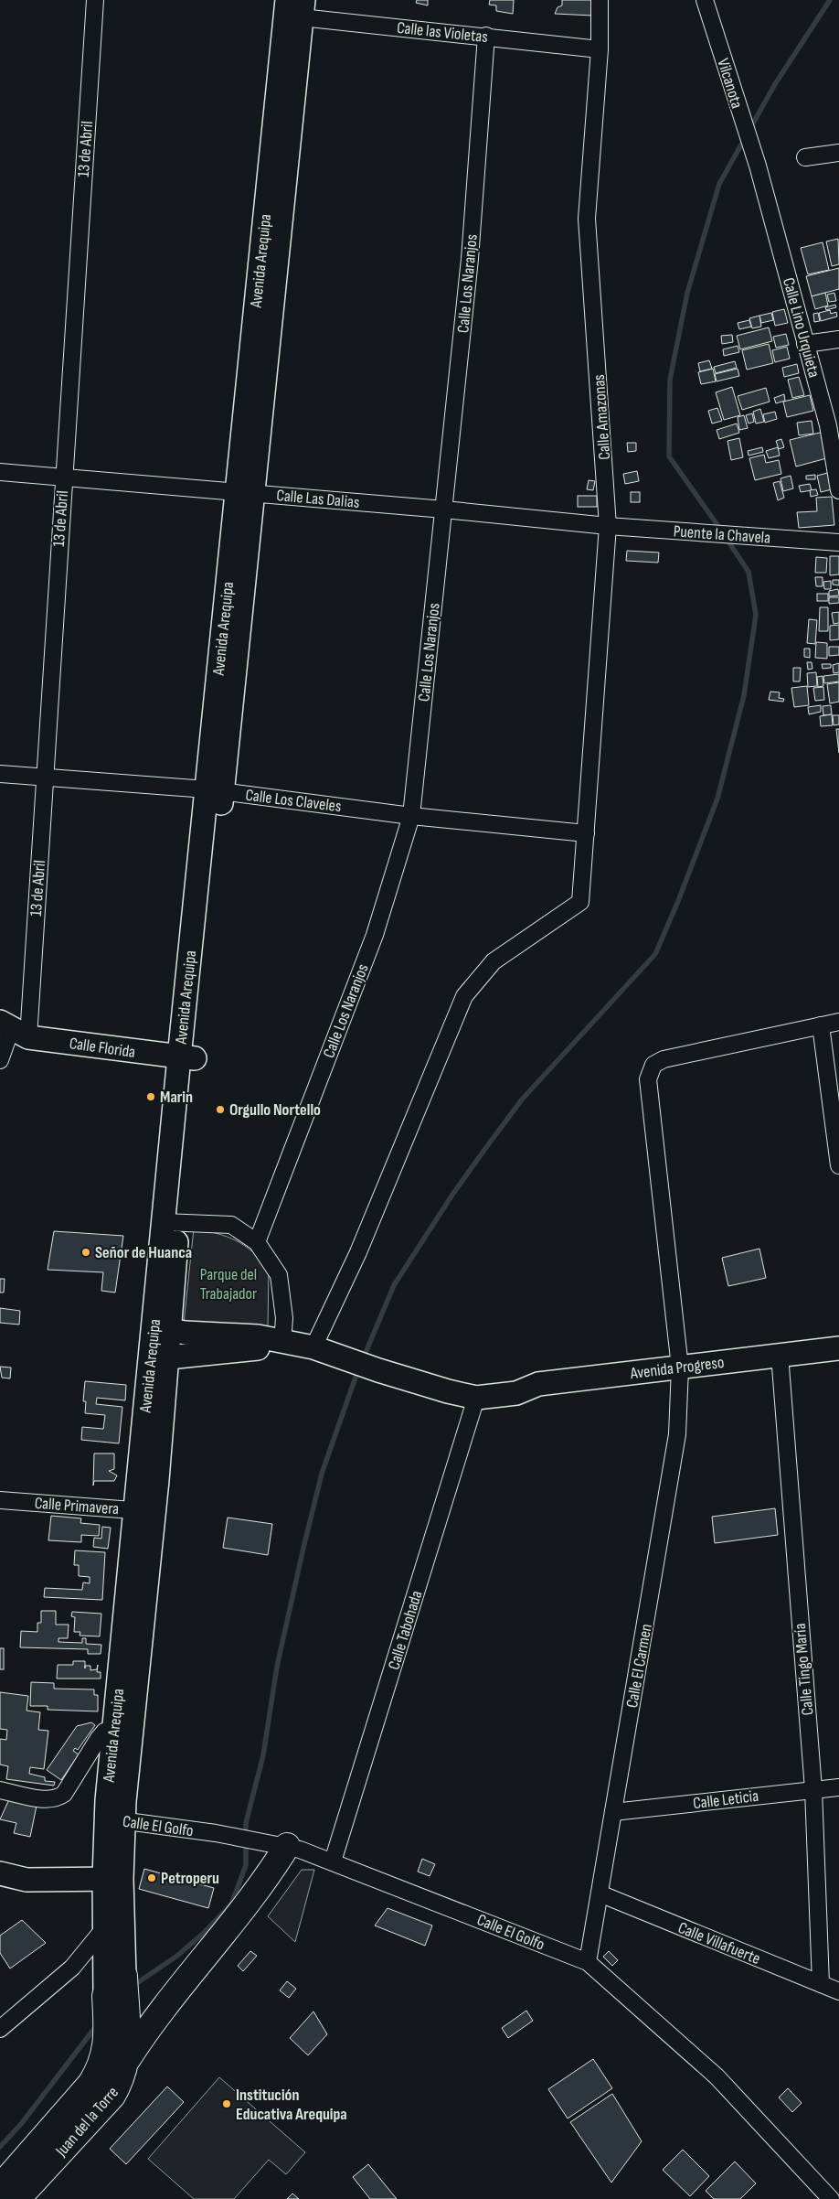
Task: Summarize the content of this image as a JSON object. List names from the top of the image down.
{
  "streets": {
    "main road": [
      "Avenida Arequipa",
      "Calle Florida",
      "Avenida Progreso",
      "Juan del la Torre"
    ],
    "street": [
      "Calle las Violetas",
      "Vilcanota",
      "13 de Abril",
      "Calle Los Naranjos",
      "Calle Lino Urquieta",
      "Calle Amazonas",
      "Calle Las Dalias",
      "Puente la Chavela",
      "Calle Los Claveles",
      "Calle Primavera",
      "Calle Tabohada",
      "Calle El Carmen",
      "Calle Tingo María",
      "Calle Leticia",
      "Calle El Golfo",
      "Calle Villafuerte"
    ]
  },
  "crossings": [
    ["Calle las Violetas", "Avenida Arequipa"],
    ["Calle las Violetas", "Calle Los Naranjos"],
    ["Calle las Violetas", "Calle Amazonas"],
    ["Vilcanota", "Calle Lino Urquieta"],
    ["13 de Abril", "Calle Las Dalias"],
    ["13 de Abril", "Calle Los Claveles"],
    ["13 de Abril", "Calle Florida"],
    ["Avenida Arequipa", "Calle Las Dalias"],
    ["Avenida Arequipa", "Calle Los Claveles"],
    ["Avenida Arequipa", "Calle Florida"],
    ["Avenida Arequipa", "Avenida Progreso"],
    ["Avenida Arequipa", "Calle Primavera"],
    ["Avenida Arequipa", "Calle El Golfo"],
    ["Avenida Arequipa", "Juan del la Torre"],
    ["Calle Los Naranjos", "Calle Las Dalias"],
    ["Calle Los Naranjos", "Calle Los Claveles"],
    ["Calle Amazonas", "Calle Las Dalias"],
    ["Calle Amazonas", "Calle Los Claveles"],
    ["Calle Amazonas", "Avenida Progreso"],
    ["Calle Las Dalias", "Puente la Chavela"],
    ["Avenida Progreso", "Calle Tabohada"],
    ["Avenida Progreso", "Calle El Carmen"],
    ["Avenida Progreso", "Calle Tingo María"],
    ["Calle Tabohada", "Calle El Golfo"],
    ["Calle El Carmen", "Calle Leticia"],
    ["Calle El Carmen", "Calle El Golfo"],
    ["Calle El Carmen", "Calle Villafuerte"],
    ["Calle Tingo María", "Calle Leticia"],
    ["Calle Tingo María", "Calle Villafuerte"]
  ],
  "parks": ["Parque del Trabajador"],
  "places": [
    "Marin",
    "Orgullo Nortello",
    "Señor de Huanca",
    "Petroperu",
    "Institución Educativa Arequipa"
  ]
}
